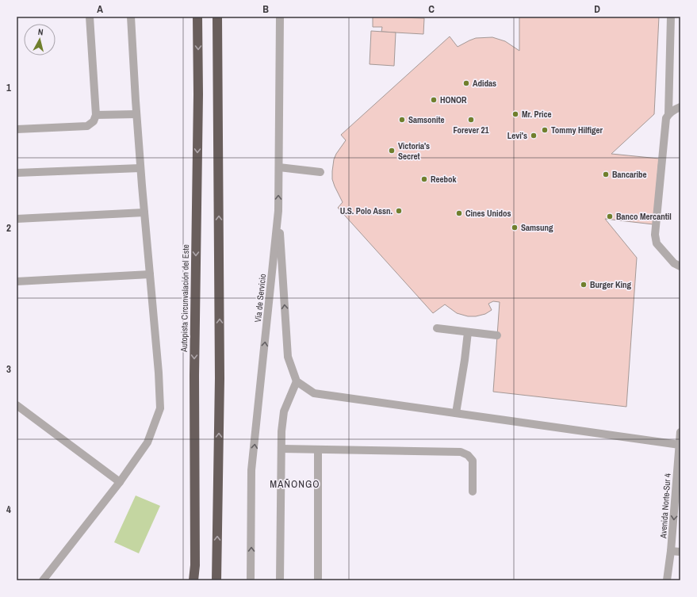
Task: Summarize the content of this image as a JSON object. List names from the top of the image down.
{
  "streets": {
    "highway": ["Autopista Circunvalación del Este"],
    "street": ["Vía de Servicio", "Avenida Norte-Sur 4"]
  },
  "one_way": ["Avenida Norte-Sur 4"],
  "districts": ["MAÑONGO"],
  "places": [
    "Adidas",
    "HONOR",
    "Mr. Price",
    "Samsonite",
    "Forever 21",
    "Tommy Hilfiger",
    "Levi's",
    "Victoria's Secret",
    "Bancaribe",
    "Reebok",
    "U.S. Polo Assn.",
    "Cines Unidos",
    "Banco Mercantil",
    "Samsung",
    "Burger King"
  ],
  "north": "top",
  "grid": {
    "columns": [
      "A",
      "B",
      "C",
      "D"
    ],
    "rows": [
      "1",
      "2",
      "3",
      "4"
    ]
  }
}
